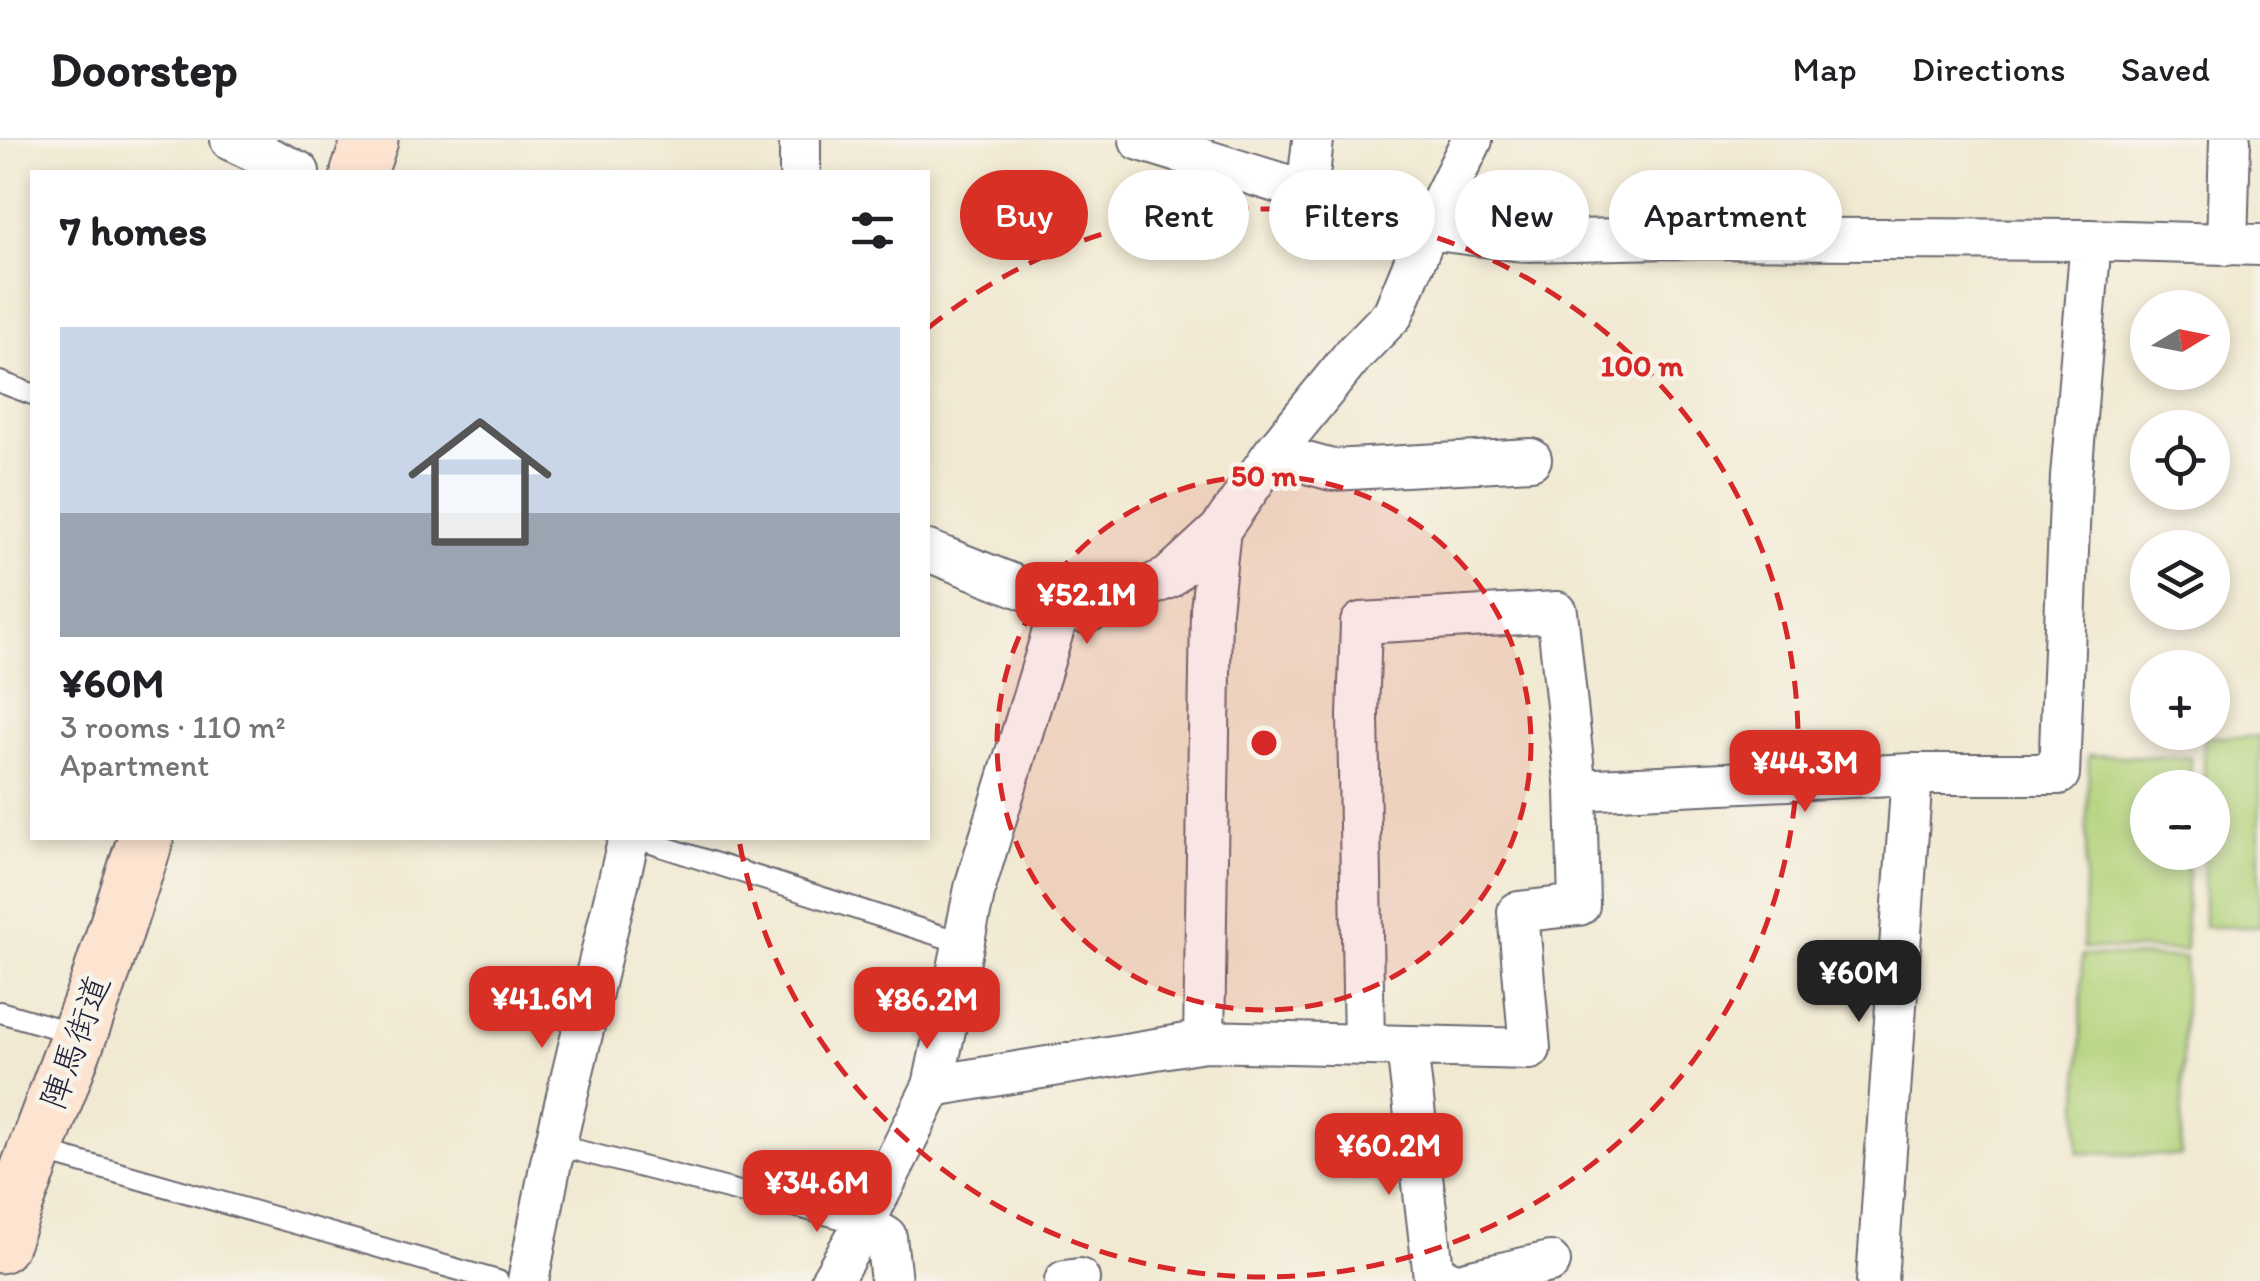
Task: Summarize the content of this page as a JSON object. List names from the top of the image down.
{
  "streets": {
    "main road": ["陣馬街道"]
  },
  "north": "right",
  "page": {
    "header": "Doorstep",
    "nav": ["Map", "Directions", "Saved"],
    "chip": [
      "Buy",
      "Rent",
      "Filters",
      "New",
      "Apartment"
    ],
    "heading": "7 homes",
    "map_buttons": ["+", "−"],
    "list": [
      {
        "name": "¥60M",
        "note": "3 rooms · 110 m² · Apartment"
      }
    ],
    "price": [
      "¥52.1M",
      "¥44.3M",
      "¥60M",
      "¥41.6M",
      "¥86.2M",
      "¥60.2M",
      "¥34.6M"
    ]
  },
  "rings": ["100 m", "50 m"]
}
